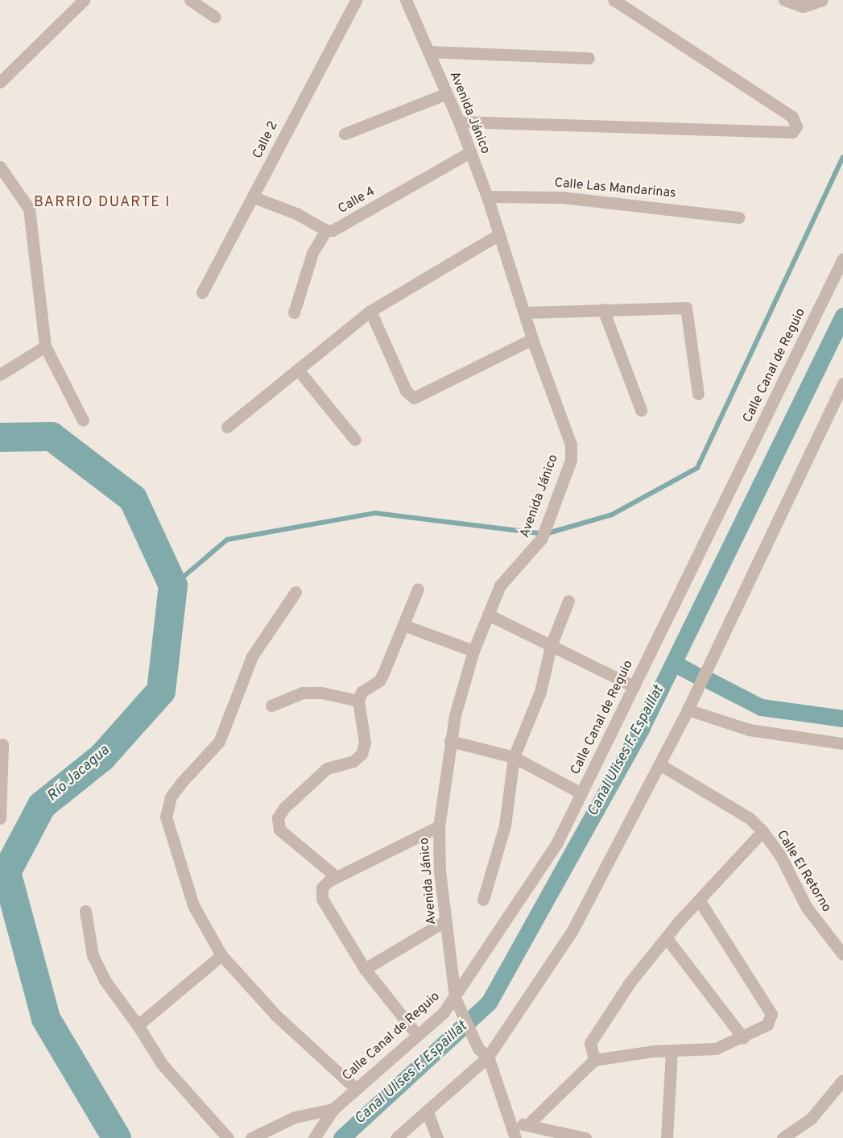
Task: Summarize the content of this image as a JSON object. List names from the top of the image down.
{
  "streets": {
    "street": [
      "Avenida Jánico",
      "Calle 2",
      "Calle Las Mandarinas",
      "Calle 4",
      "Calle Canal de Reguio",
      "Calle El Retorno"
    ]
  },
  "crossings": [
    ["Avenida Jánico", "Calle Las Mandarinas"],
    ["Avenida Jánico", "Calle 4"],
    ["Avenida Jánico", "Calle Canal de Reguio"]
  ],
  "districts": ["BARRIO DUARTE I"],
  "water": ["Canal Ulises F. Espaillat", "Río Jacagua"]
}
